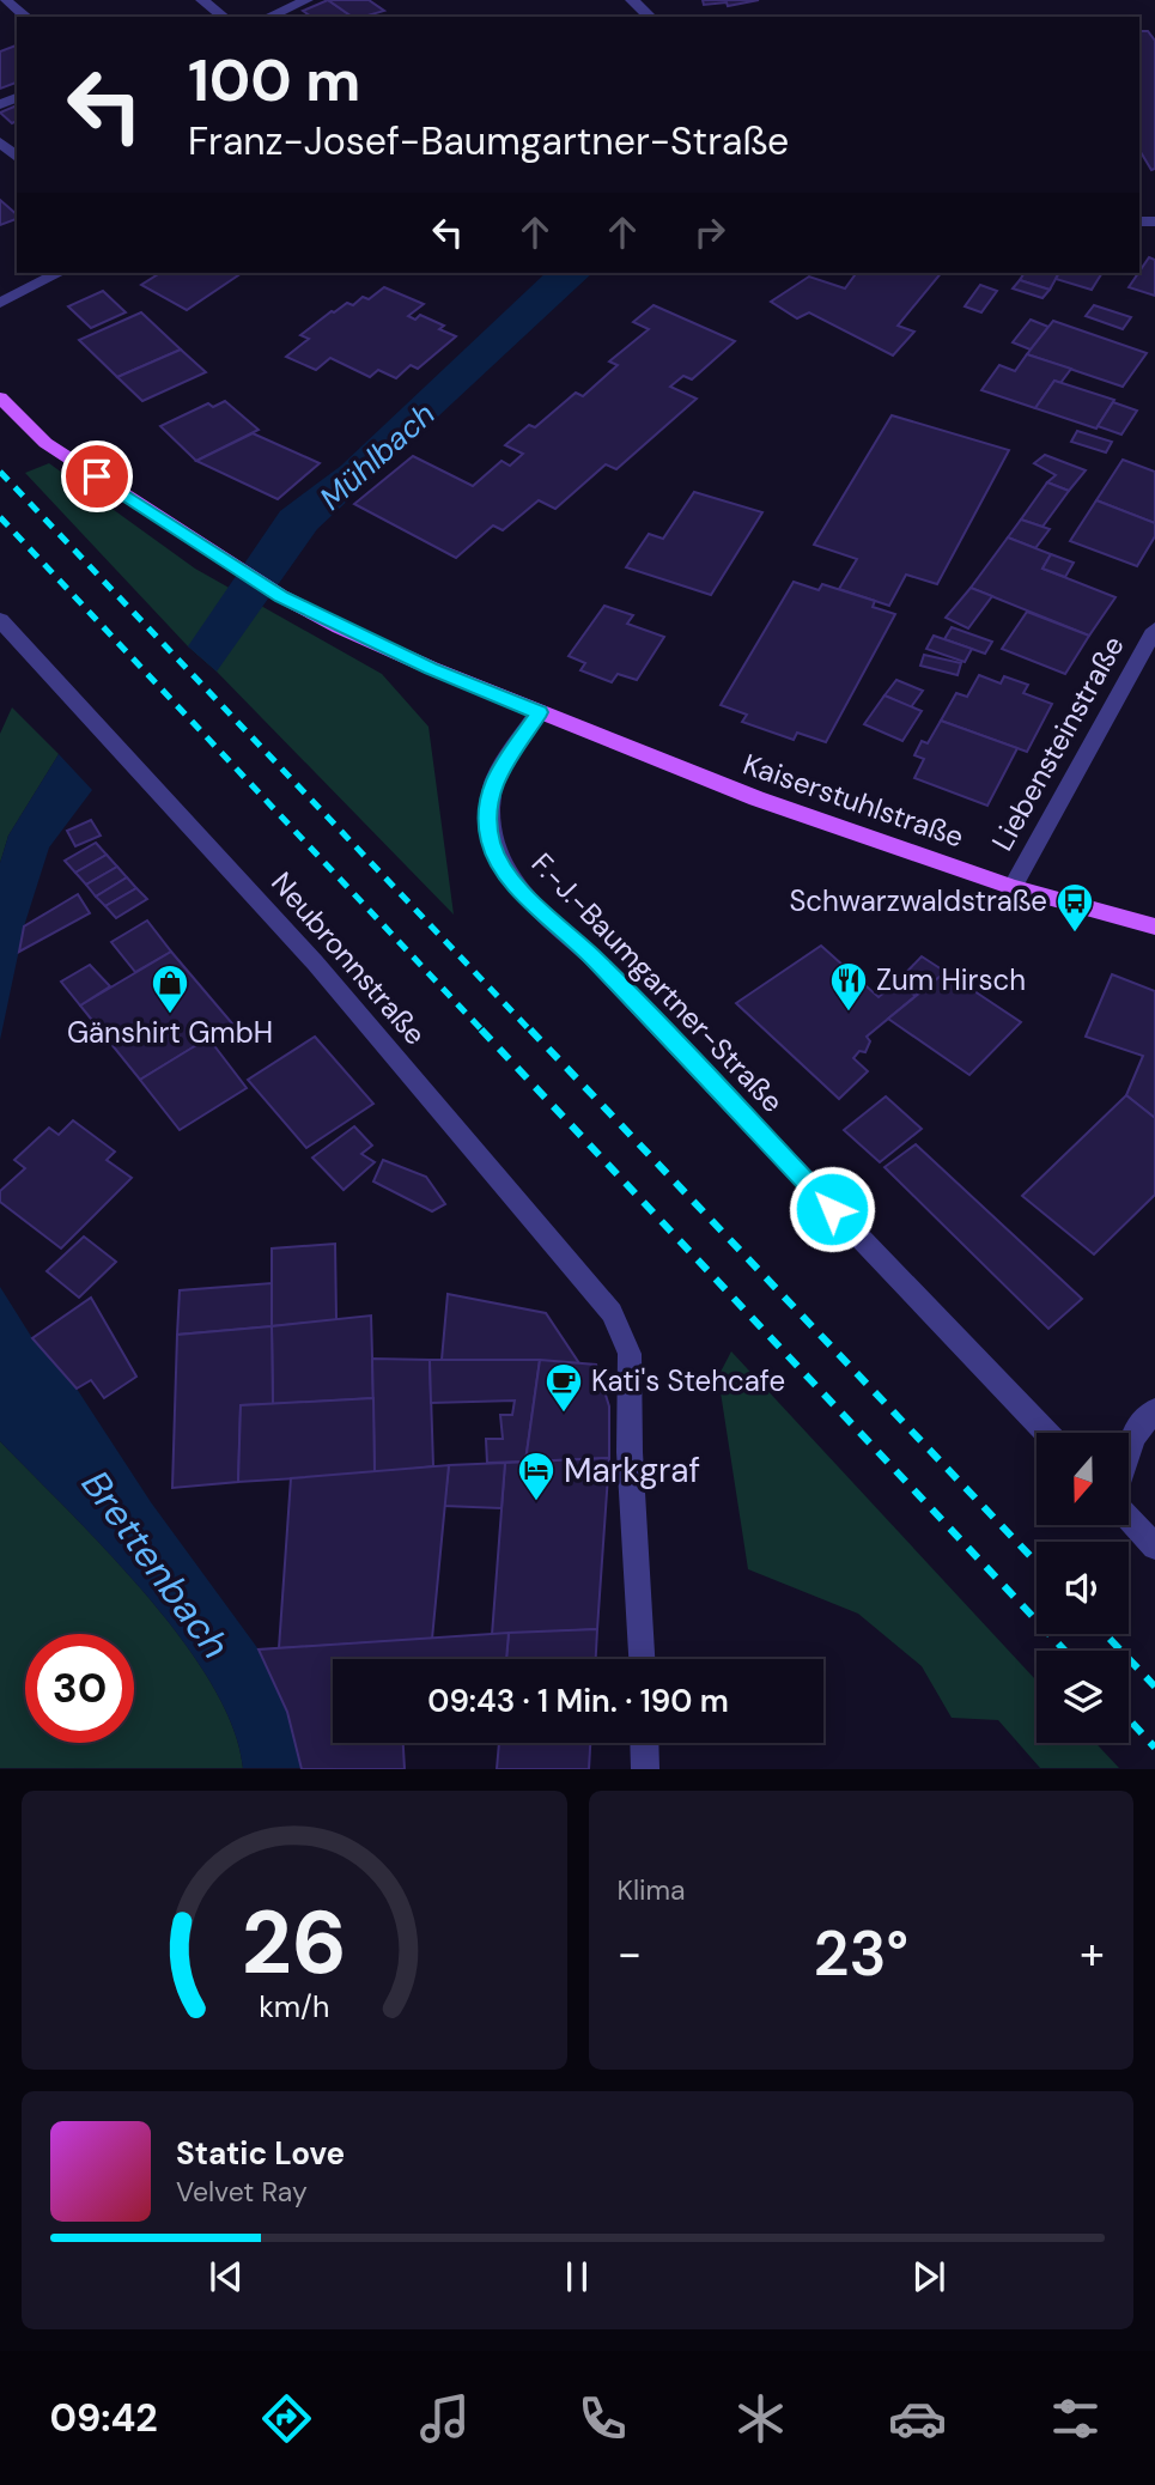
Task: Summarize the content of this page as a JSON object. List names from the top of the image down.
{
  "streets": {
    "main road": ["Kaiserstuhlstraße"],
    "street": ["Liebensteinstraße", "Neubronnstraße", "F.-J.-Baumgartner-Straße"]
  },
  "crossings": [
    ["Liebensteinstraße", "Kaiserstuhlstraße"],
    ["Kaiserstuhlstraße", "F.-J.-Baumgartner-Straße"]
  ],
  "water": ["Mühlbach", "Brettenbach"],
  "places": {
    "bus stop": ["Schwarzwaldstraße"],
    "restaurant": ["Zum Hirsch"],
    "shop": ["Gänshirt GmbH"],
    "cafe": ["Kati's Stehcafe"],
    "hotel": ["Markgraf"]
  },
  "north": "bottom",
  "page": {
    "turn": ["100 m", "Franz-Josef-Baumgartner-Straße"],
    "limit": "30",
    "trip": "09:43 · 1 Min. · 190 m",
    "tile": "Klima",
    "heat": ["−", "23°", "+"],
    "song": ["Static Love", "Velvet Ray"],
    "tabs": "09:42",
    "gauge": ["26", "km/h"]
  }
}
